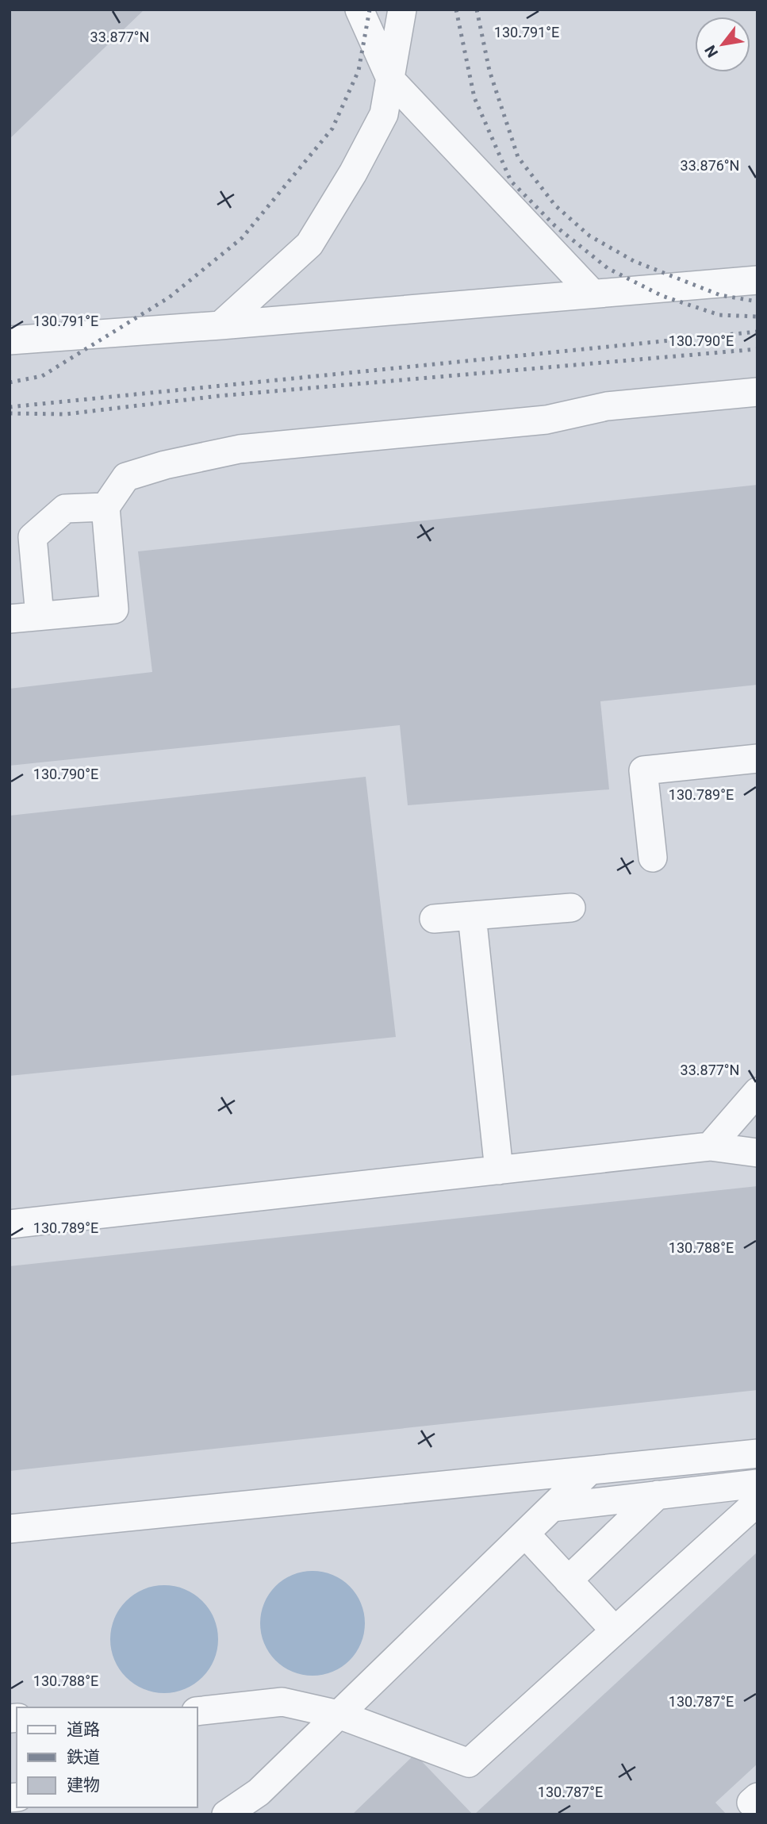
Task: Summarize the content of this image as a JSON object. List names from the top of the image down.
{
  "legend": ["道路", "鉄道", "建物"],
  "north": "bottom left",
  "coordinates": [
    "130.791°E",
    "33.877°N",
    "33.876°N",
    "130.790°E",
    "130.789°E",
    "130.788°E",
    "130.787°E"
  ]
}
